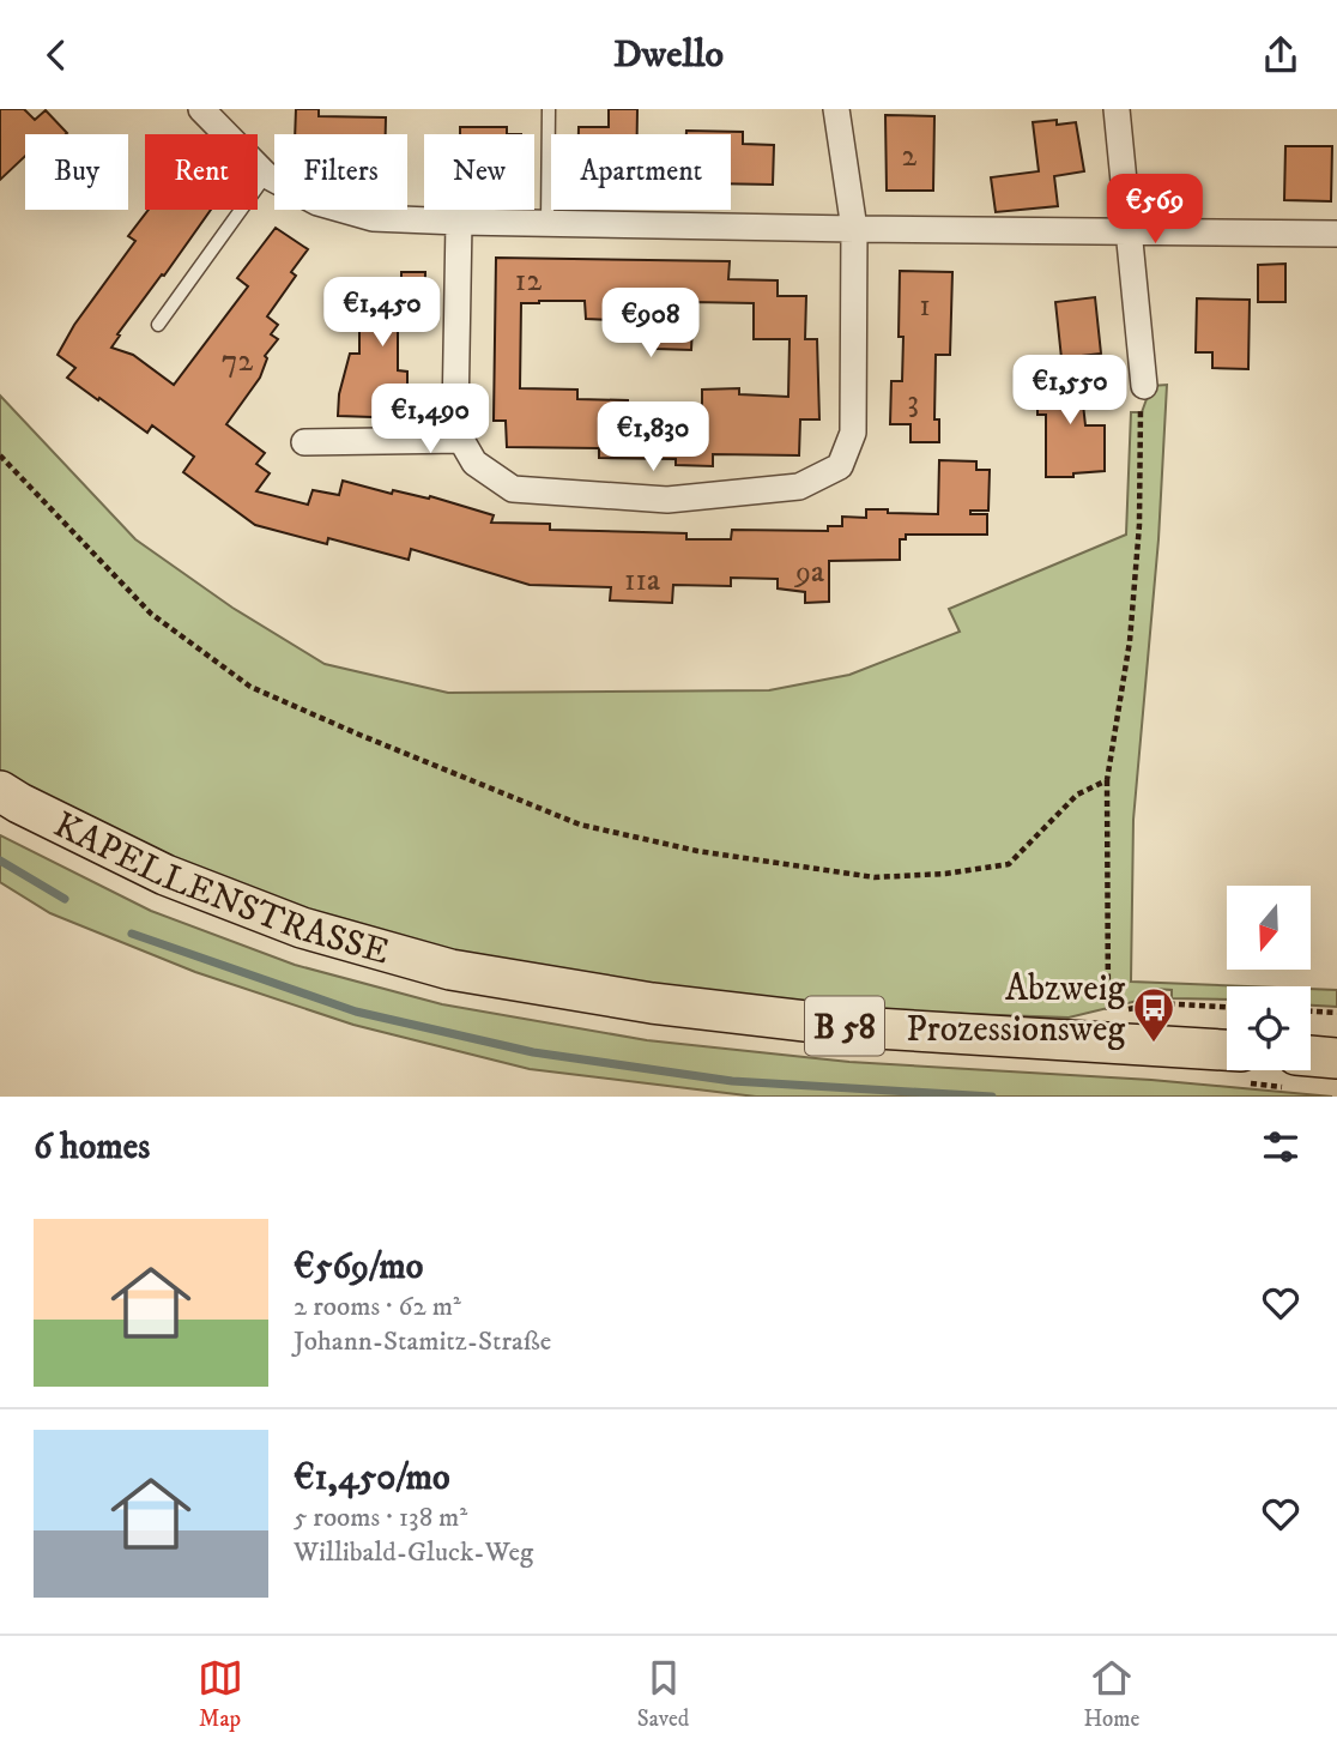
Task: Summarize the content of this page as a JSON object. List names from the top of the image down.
{
  "streets": {
    "main road": ["KAPELLENSTRASSE", "B 58"]
  },
  "places": {
    "bus stop": ["Abzweig Prozessionsweg"]
  },
  "house_numbers": [
    "2",
    "12",
    "1",
    "72",
    "3",
    "9a",
    "11a"
  ],
  "north": "bottom",
  "page": {
    "header": "Dwello",
    "chip": [
      "Buy",
      "Rent",
      "Filters",
      "New",
      "Apartment"
    ],
    "price": [
      "€569",
      "€1,450",
      "€908",
      "€1,550",
      "€1,490",
      "€1,830"
    ],
    "heading": "6 homes",
    "list": [
      {
        "name": "€569/mo",
        "note": "2 rooms · 62 m² · Johann-Stamitz-Straße"
      },
      {
        "name": "€1,450/mo",
        "note": "5 rooms · 138 m² · Willibald-Gluck-Weg"
      }
    ],
    "tabs": ["Map", "Saved", "Home"]
  }
}
